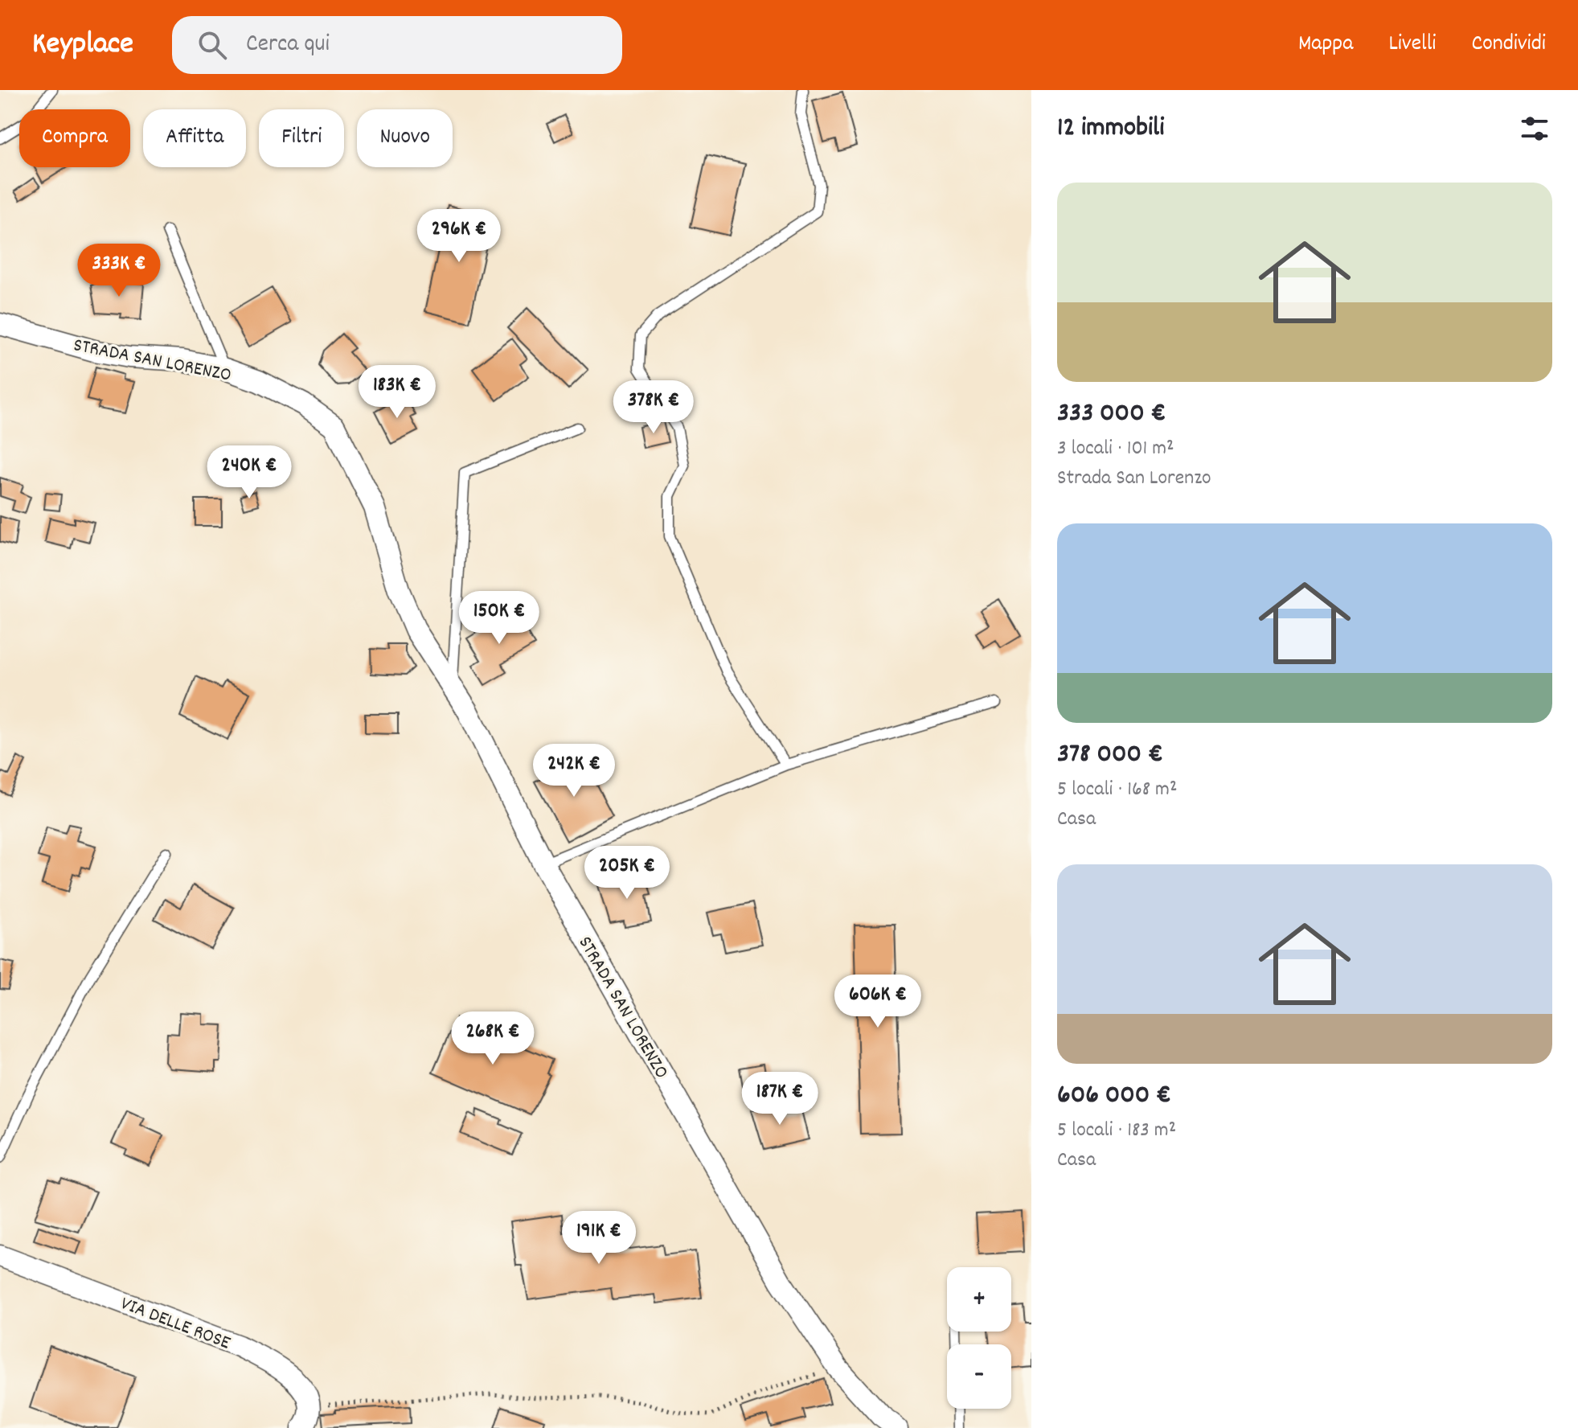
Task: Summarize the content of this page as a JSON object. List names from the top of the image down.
{
  "streets": {
    "street": ["STRADA SAN LORENZO", "VIA DELLE ROSE"]
  },
  "page": {
    "header": "Keyplace",
    "search": "Cerca qui",
    "nav": ["Mappa", "Livelli", "Condividi"],
    "heading": "12 immobili",
    "chip": [
      "Compra",
      "Affitta",
      "Filtri",
      "Nuovo"
    ],
    "list": [
      {
        "name": "333 000 €",
        "note": "3 locali · 101 m² · Strada San Lorenzo"
      },
      {
        "name": "378 000 €",
        "note": "5 locali · 168 m² · Casa"
      },
      {
        "name": "606 000 €",
        "note": "5 locali · 183 m² · Casa"
      }
    ],
    "price": [
      "296K €",
      "333K €",
      "183K €",
      "378K €",
      "240K €",
      "150K €",
      "242K €",
      "205K €",
      "606K €",
      "268K €",
      "187K €",
      "191K €"
    ],
    "map_buttons": ["+", "−"]
  }
}
